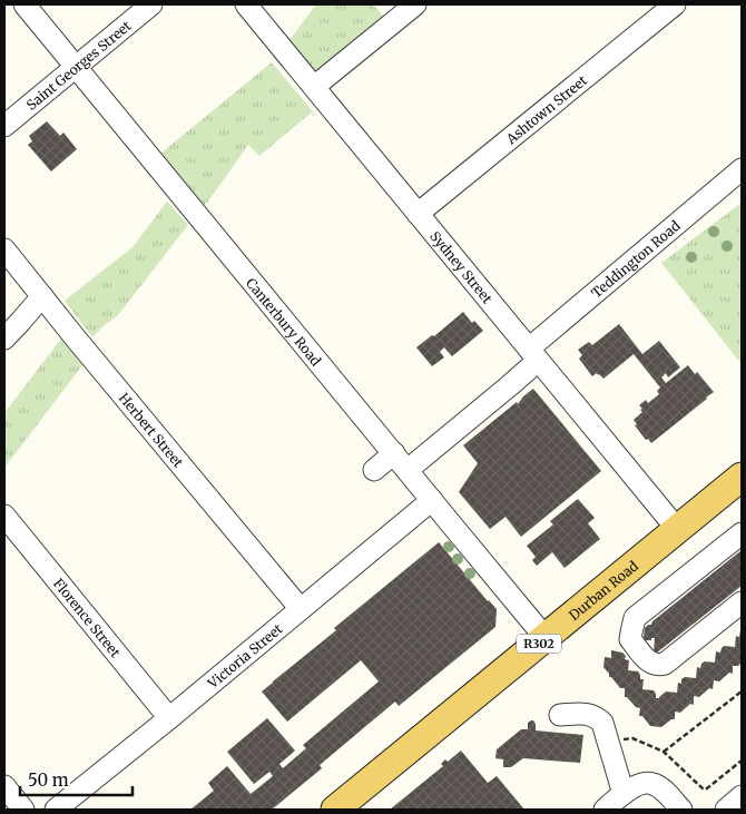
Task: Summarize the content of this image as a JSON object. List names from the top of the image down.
{
  "streets": {
    "main road": ["Durban Road", "R302"],
    "street": [
      "Saint Georges Street",
      "Ashtown Street",
      "Teddington Road",
      "Sydney Street",
      "Canterbury Road",
      "Herbert Street",
      "Florence Street",
      "Victoria Street"
    ]
  },
  "crossings": [
    ["Saint Georges Street", "Canterbury Road"],
    ["Ashtown Street", "Sydney Street"],
    ["Teddington Road", "Sydney Street"],
    ["Teddington Road", "Canterbury Road"],
    ["Sydney Street", "Durban Road"],
    ["Canterbury Road", "Durban Road"],
    ["Canterbury Road", "Victoria Street"],
    ["Herbert Street", "Victoria Street"],
    ["Florence Street", "Victoria Street"]
  ],
  "scale_bar": "50 m"
}
